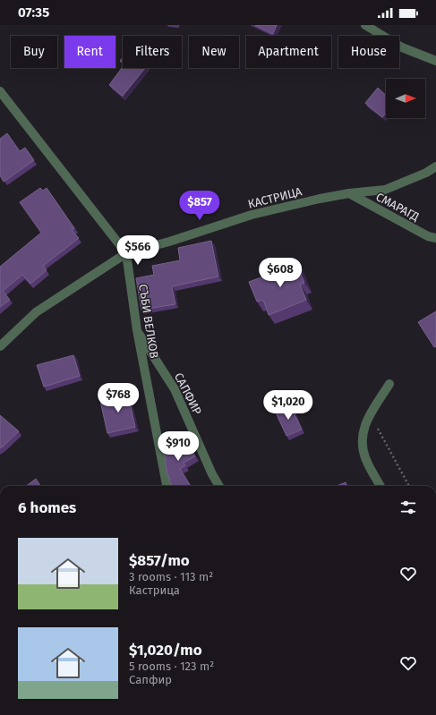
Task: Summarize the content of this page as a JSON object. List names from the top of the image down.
{
  "streets": {
    "street": [
      "КАСТРИЦА",
      "СМАРАГД",
      "СЪБИ ВЕЛКОВ",
      "САПФИР"
    ]
  },
  "crossings": [
    ["КАСТРИЦА", "СМАРАГД"],
    ["КАСТРИЦА", "СЪБИ ВЕЛКОВ"],
    ["СЪБИ ВЕЛКОВ", "САПФИР"]
  ],
  "north": "right",
  "page": {
    "status": "07:35",
    "chip": [
      "Buy",
      "Rent",
      "Filters",
      "New",
      "Apartment",
      "House"
    ],
    "price": [
      "$857",
      "$566",
      "$608",
      "$768",
      "$1,020",
      "$910"
    ],
    "heading": "6 homes",
    "list": [
      {
        "name": "$857/mo",
        "note": "3 rooms · 113 m² · Кастрица"
      },
      {
        "name": "$1,020/mo",
        "note": "5 rooms · 123 m² · Сапфир"
      }
    ]
  }
}
